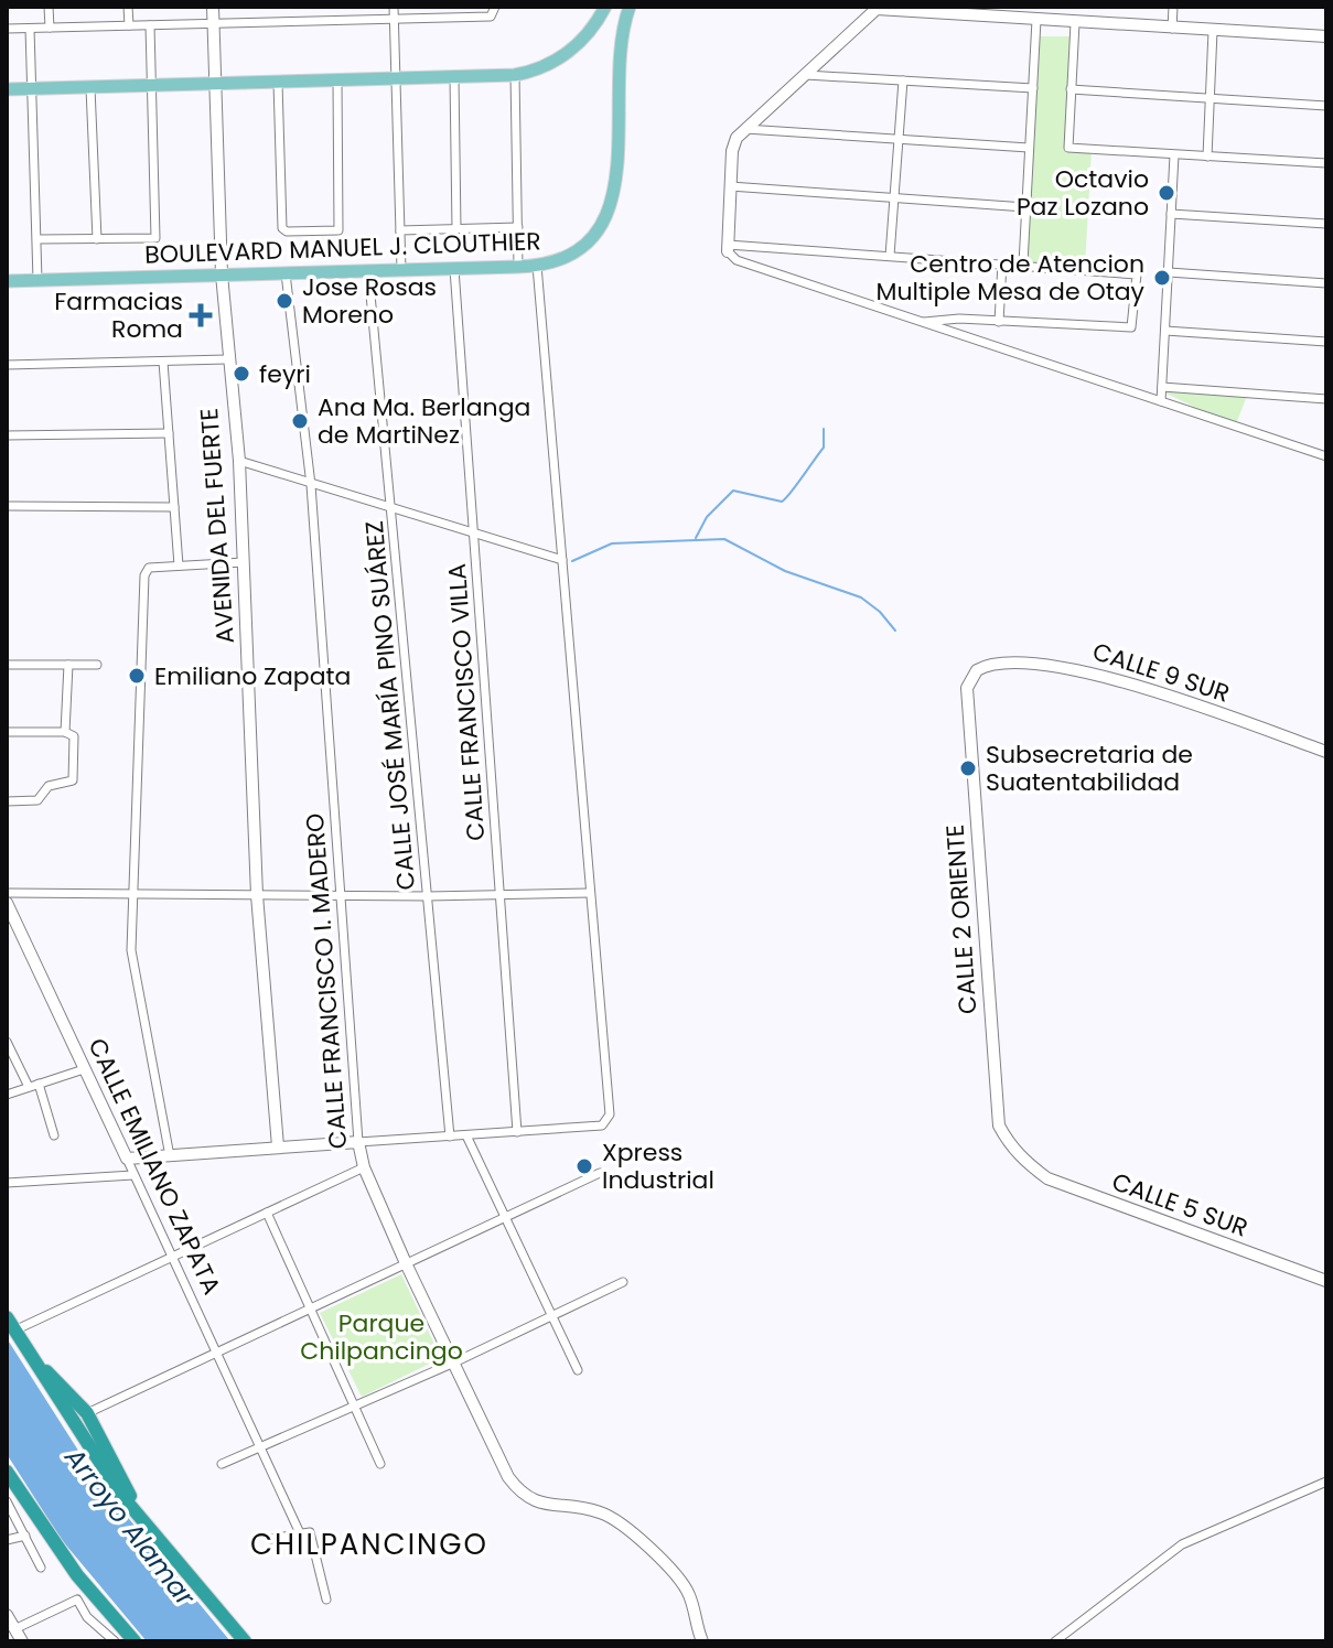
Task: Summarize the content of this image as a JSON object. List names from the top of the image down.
{
  "streets": {
    "main road": ["BOULEVARD MANUEL J. CLOUTHIER"],
    "street": [
      "AVENIDA DEL FUERTE",
      "CALLE 9 SUR",
      "CALLE FRANCISCO VILLA",
      "CALLE JOSÉ MARÍA PINO SUÁREZ",
      "CALLE 2 ORIENTE",
      "CALLE FRANCISCO I. MADERO",
      "CALLE EMILIANO ZAPATA",
      "CALLE 5 SUR"
    ]
  },
  "crossings": [
    ["BOULEVARD MANUEL J. CLOUTHIER", "AVENIDA DEL FUERTE"],
    ["BOULEVARD MANUEL J. CLOUTHIER", "CALLE FRANCISCO VILLA"],
    ["BOULEVARD MANUEL J. CLOUTHIER", "CALLE JOSÉ MARÍA PINO SUÁREZ"],
    ["BOULEVARD MANUEL J. CLOUTHIER", "CALLE FRANCISCO I. MADERO"],
    ["CALLE 9 SUR", "CALLE 2 ORIENTE"],
    ["CALLE 2 ORIENTE", "CALLE 5 SUR"]
  ],
  "districts": ["CHILPANCINGO"],
  "water": ["Arroyo Alamar"],
  "parks": ["Parque Chilpancingo"],
  "places": {
    "other": [
      "Octavio Paz Lozano",
      "Centro de Atencion Multiple Mesa de Otay",
      "Jose Rosas Moreno",
      "feyri",
      "Ana Ma. Berlanga de MartiNez",
      "Emiliano Zapata",
      "Subsecretaria de Suatentabilidad",
      "Xpress Industrial"
    ],
    "health": ["Farmacias Roma"]
  }
}
